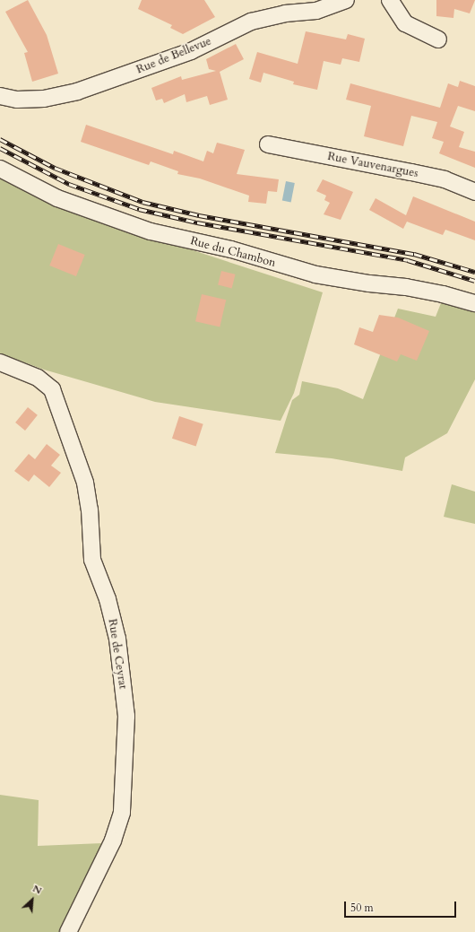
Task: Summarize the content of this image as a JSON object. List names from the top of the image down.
{
  "streets": {
    "street": [
      "Rue de Bellevue",
      "Rue Vauvenargues",
      "Rue du Chambon",
      "Rue de Ceyrat"
    ]
  },
  "scale_bar": "50 m",
  "north": "top right"
}
